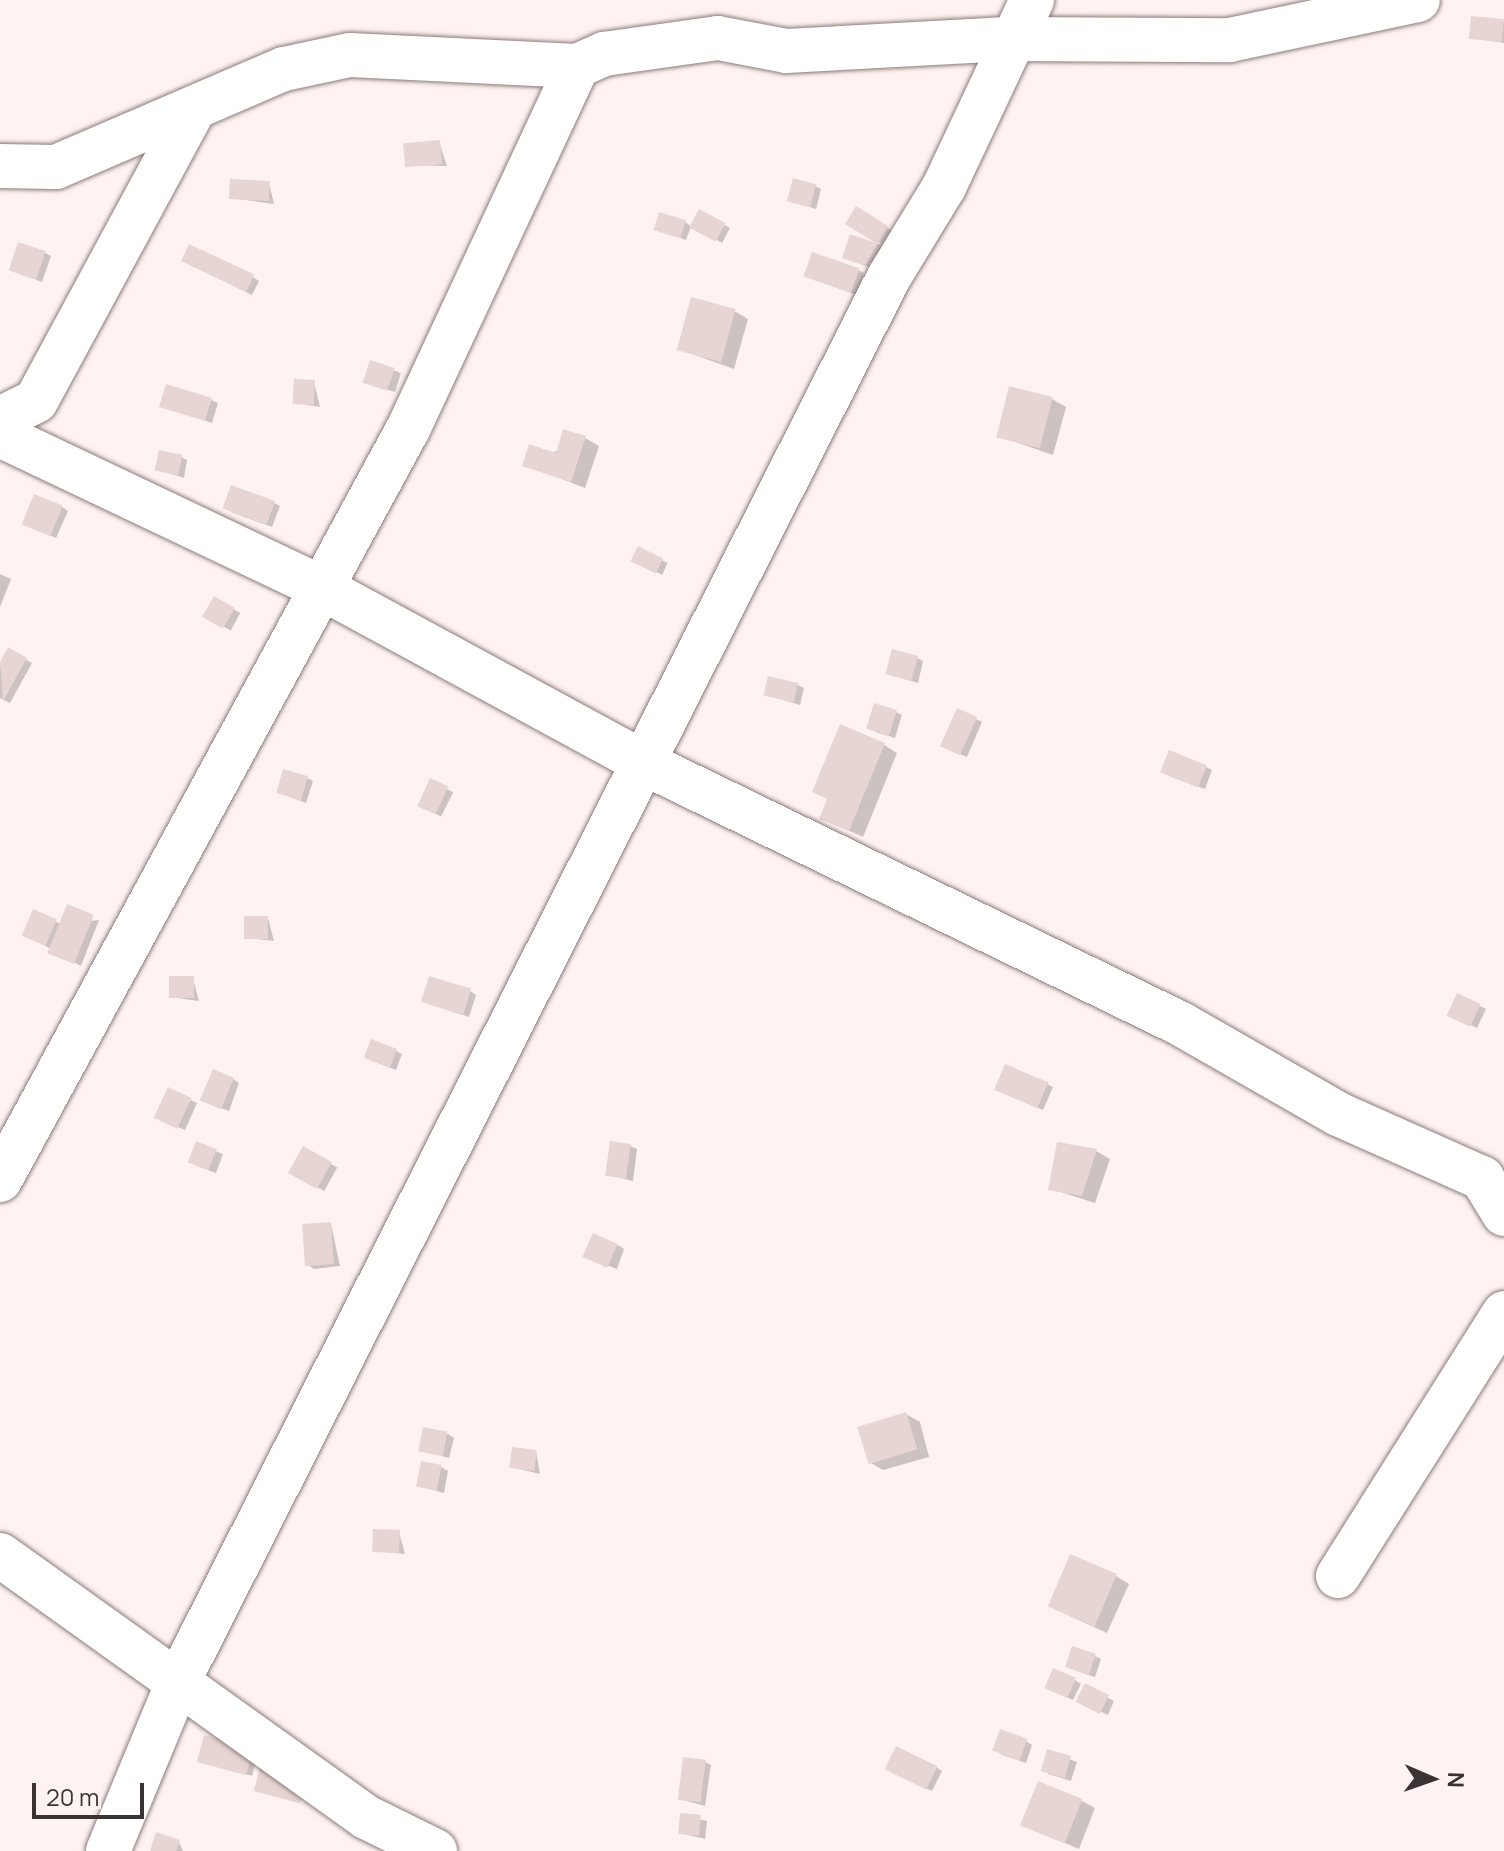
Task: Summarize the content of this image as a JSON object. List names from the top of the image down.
{
  "scale_bar": "20 m",
  "north": "right"
}
